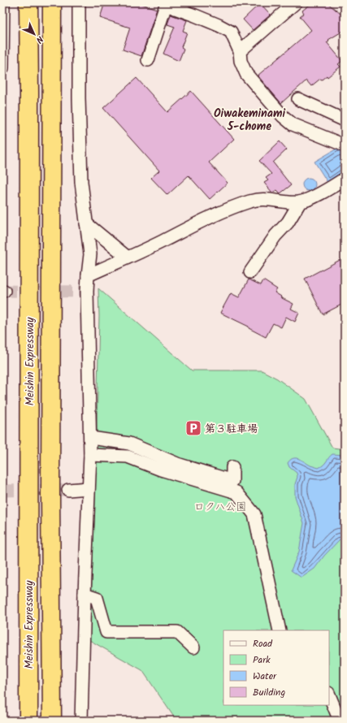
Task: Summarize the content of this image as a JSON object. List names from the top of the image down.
{
  "streets": {
    "highway": ["Meishin Expressway"]
  },
  "districts": ["Oiwakeminami 5-chome"],
  "parks": ["ロクハ公園"],
  "places": {
    "parking": ["第３駐車場"]
  },
  "legend": [
    "Road",
    "Park",
    "Water",
    "Building"
  ],
  "north": "bottom right"
}
